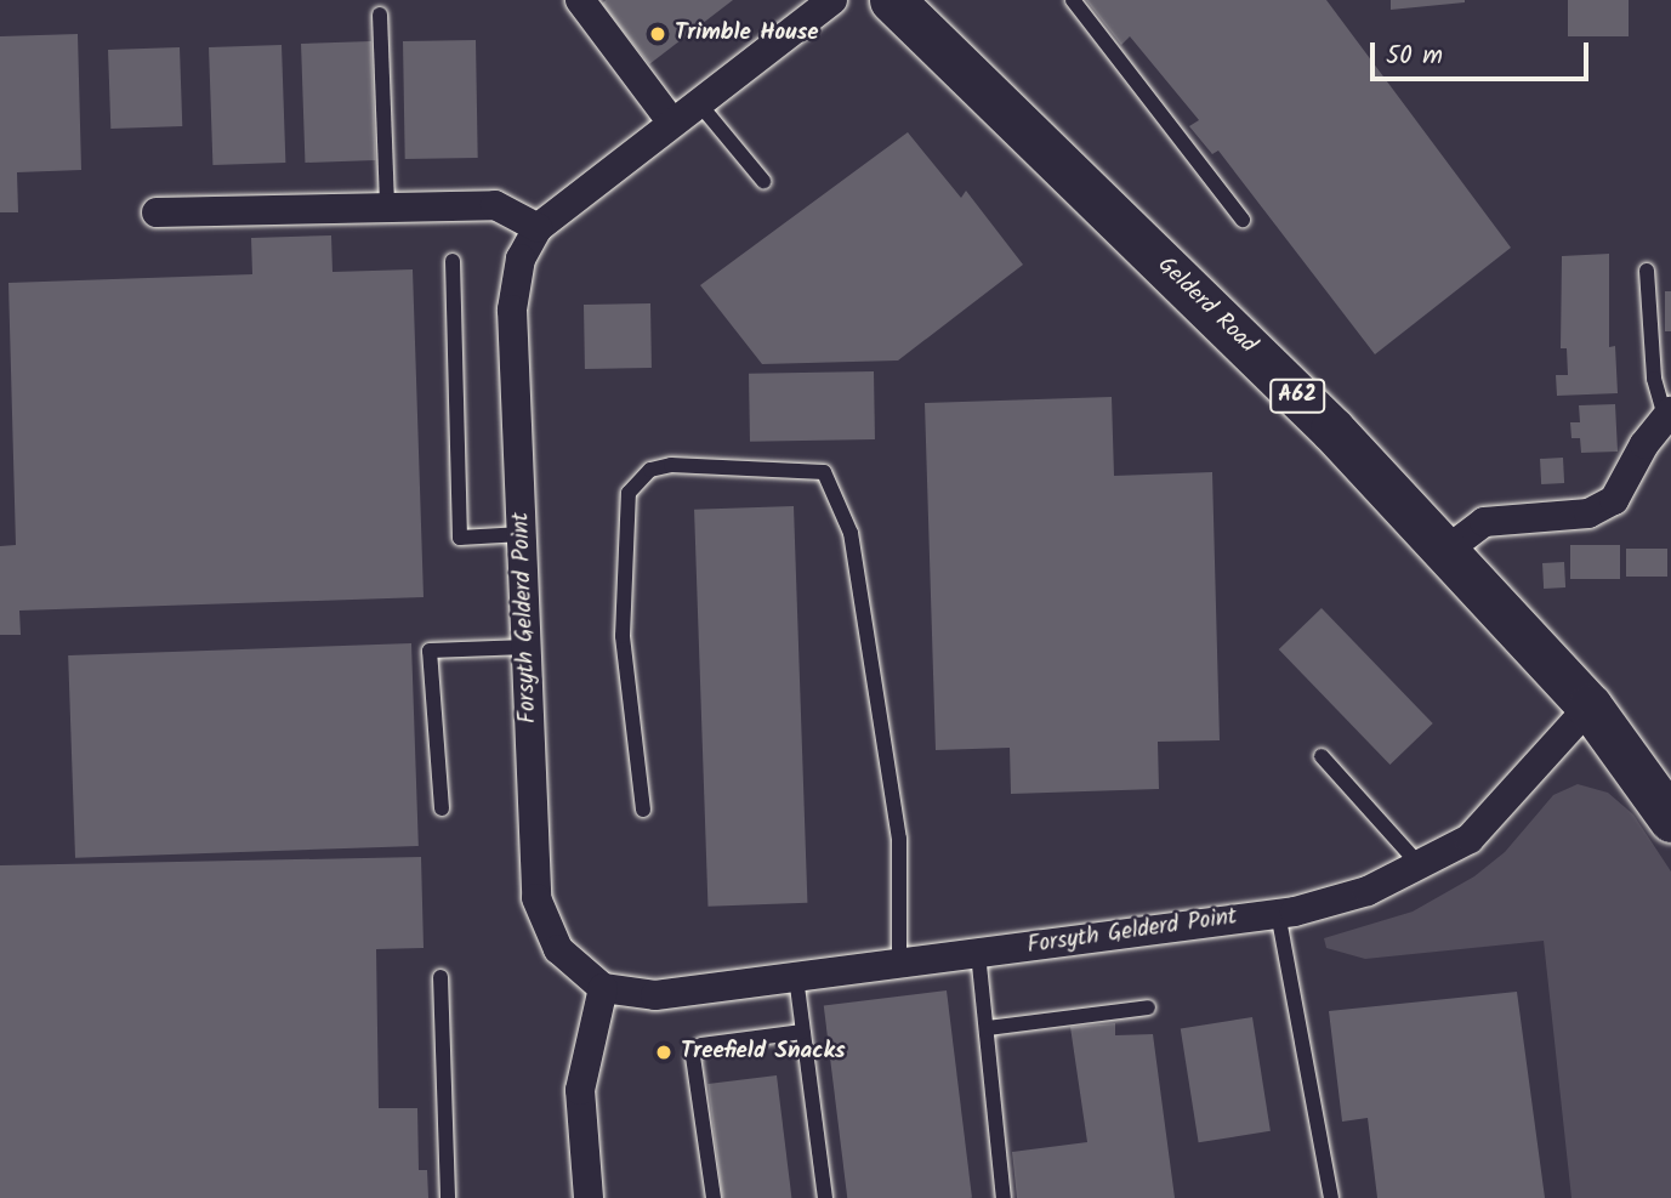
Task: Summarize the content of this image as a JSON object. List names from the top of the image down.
{
  "streets": {
    "main road": ["Gelderd Road", "A62"],
    "street": ["Forsyth Gelderd Point"]
  },
  "crossings": [
    ["Gelderd Road", "Forsyth Gelderd Point"]
  ],
  "places": ["Trimble House", "Treefield Snacks"],
  "scale_bar": "50 m"
}
